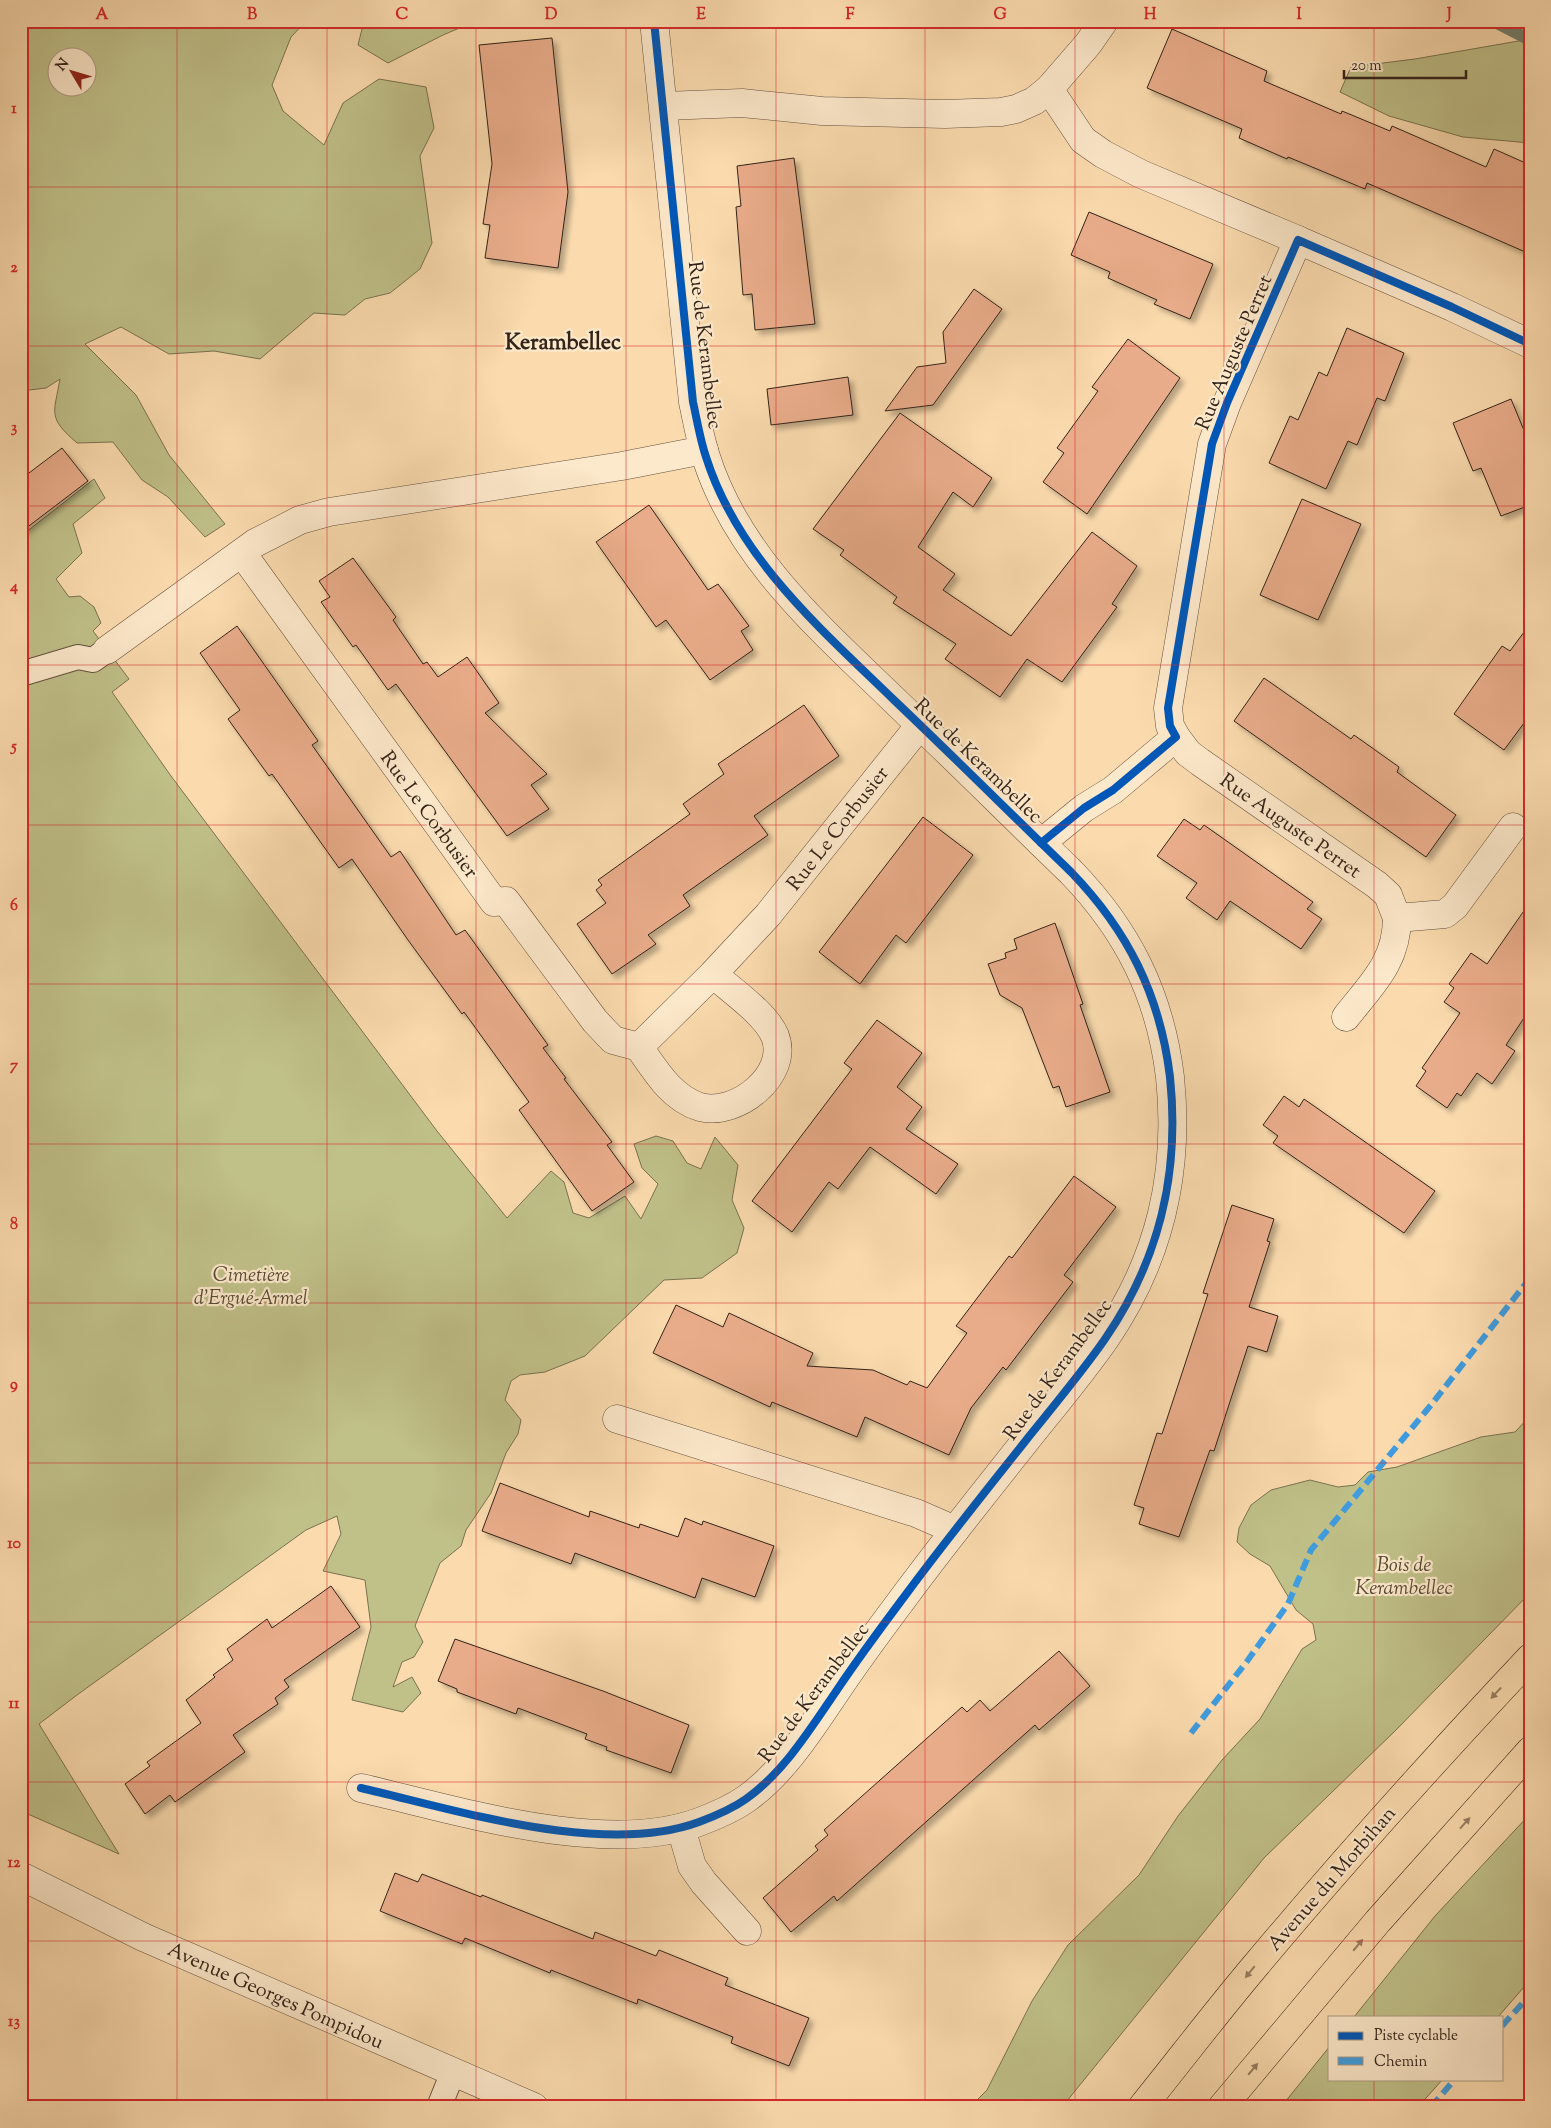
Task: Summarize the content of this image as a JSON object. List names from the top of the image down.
{
  "streets": {
    "highway": ["Avenue du Morbihan"],
    "street": [
      "Rue de Kerambellec",
      "Rue Auguste Perret",
      "Rue Le Corbusier",
      "Avenue Georges Pompidou"
    ]
  },
  "crossings": [
    ["Rue de Kerambellec", "Rue Le Corbusier"]
  ],
  "districts": ["Kerambellec"],
  "parks": ["Cimetière d'Ergué-Armel", "Bois de Kerambellec"],
  "legend": ["Piste cyclable", "Chemin"],
  "scale_bar": "20 m",
  "north": "top left",
  "grid": {
    "columns": [
      "A",
      "B",
      "C",
      "D",
      "E",
      "F",
      "G",
      "H",
      "I",
      "J"
    ],
    "rows": [
      "1",
      "2",
      "3",
      "4",
      "5",
      "6",
      "7",
      "8",
      "9",
      "10",
      "11",
      "12",
      "13"
    ]
  }
}
